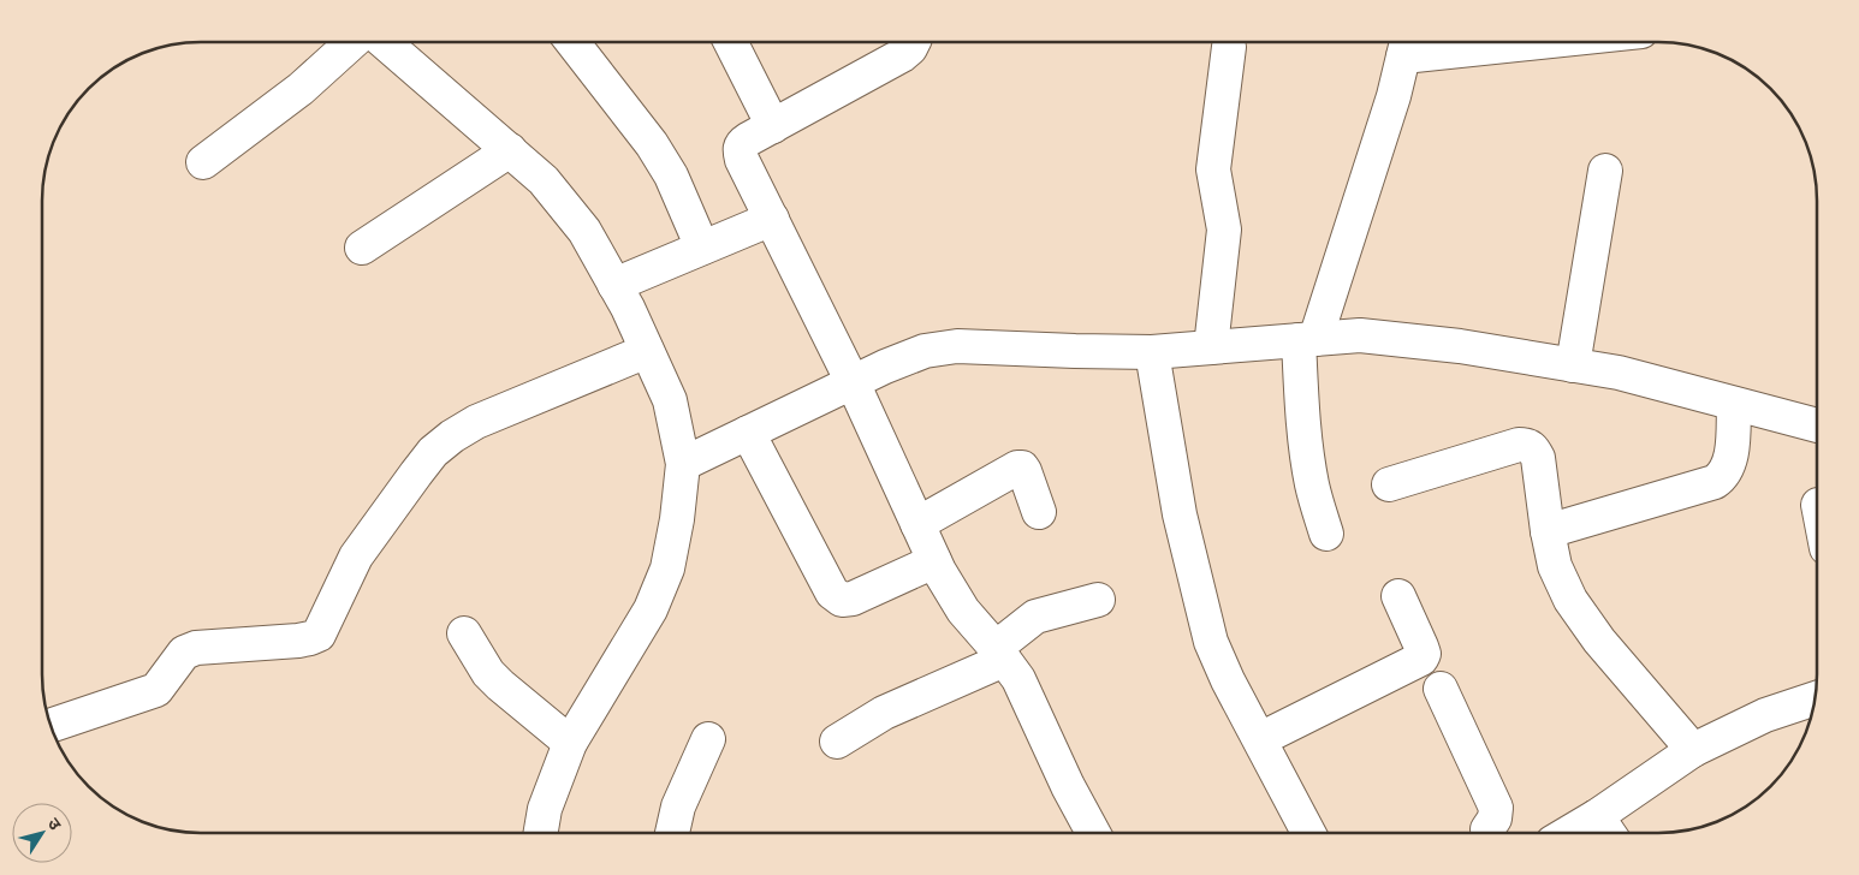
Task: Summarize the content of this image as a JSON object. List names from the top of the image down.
{
  "north": "top right"
}
